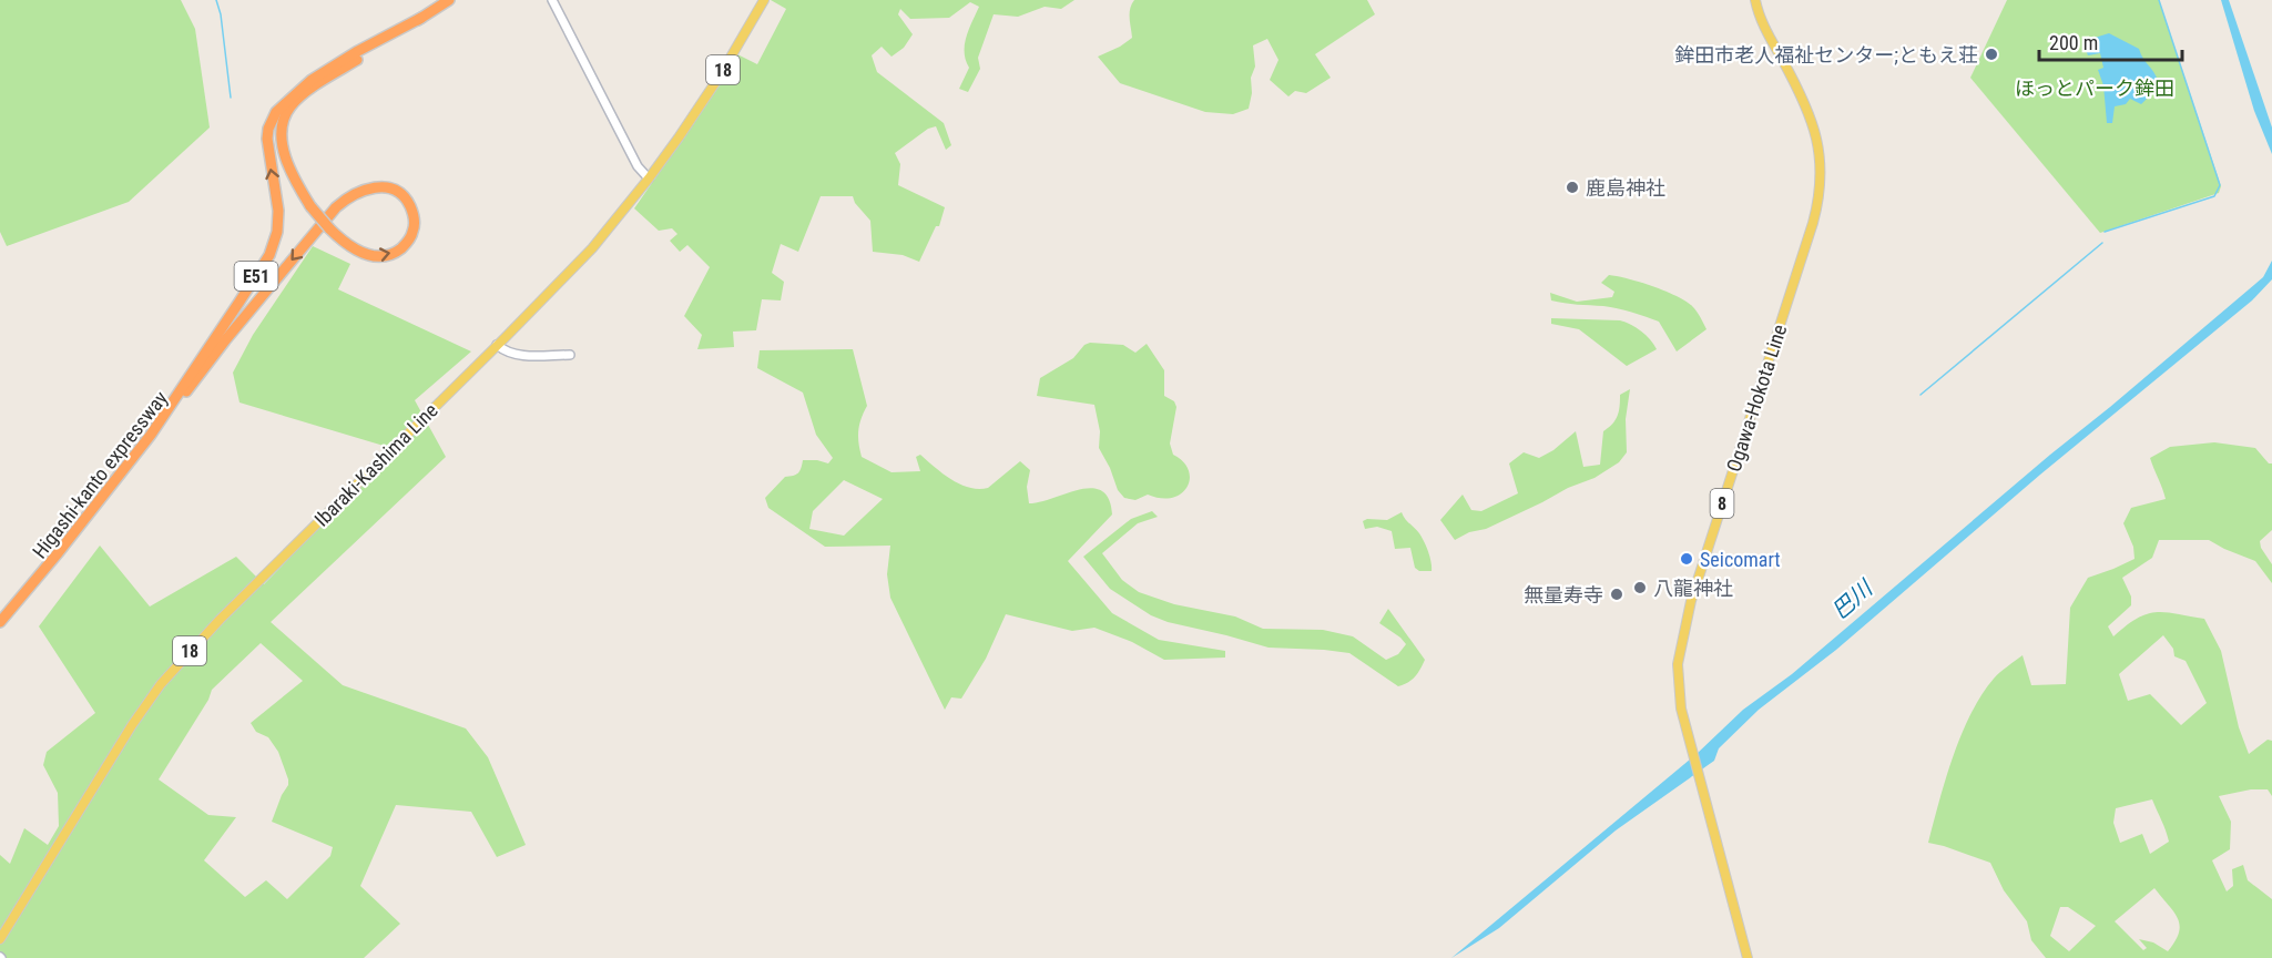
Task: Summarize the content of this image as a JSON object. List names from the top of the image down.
{
  "streets": {
    "highway": ["E51", "Higashi-kanto expressway"],
    "main road": [
      "18",
      "Ogawa-Hokota Line",
      "Ibaraki-Kashima Line",
      "8"
    ]
  },
  "water": ["巴川"],
  "parks": ["ほっとパーク鉾田"],
  "places": [
    "鉾田市老人福祉センター;ともえ荘",
    "鹿島神社",
    "Seicomart",
    "八龍神社",
    "無量寿寺"
  ],
  "scale_bar": "200 m"
}
